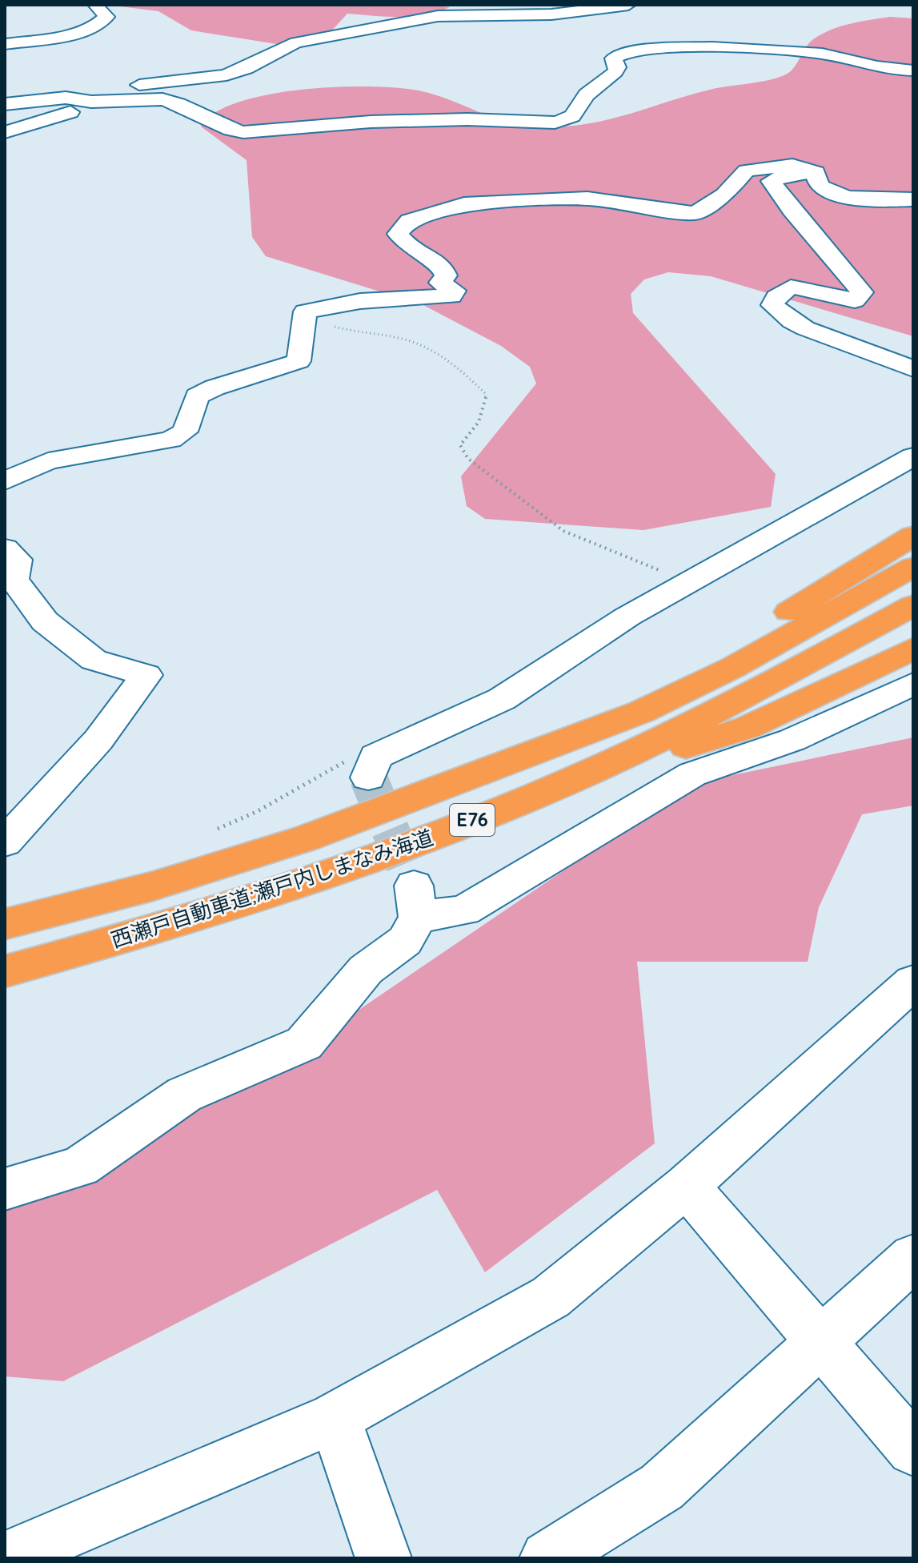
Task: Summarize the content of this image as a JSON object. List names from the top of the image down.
{
  "streets": {
    "highway": ["E76", "西瀬戸自動車道;瀬戸内しまなみ海道"]
  }
}
